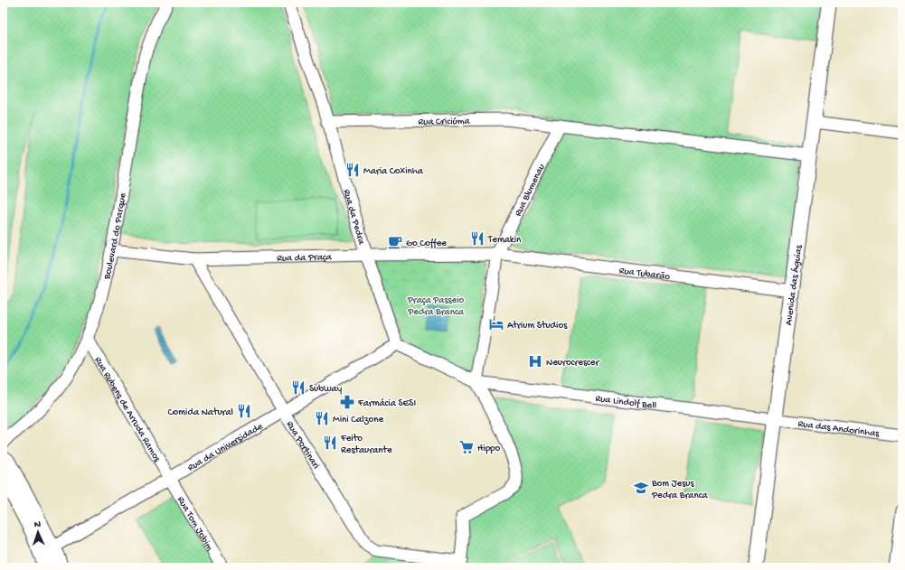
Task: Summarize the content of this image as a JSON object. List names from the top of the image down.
{
  "streets": {
    "street": [
      "Rua Criciúma",
      "Rua Blumenau",
      "Rua da Pedra",
      "Boulevard do Parque",
      "Rua da Praça",
      "Rua Tubarão",
      "Avenida das Águias",
      "Rua Lindolf Bell",
      "Rua Rubens de Arruda Ramos",
      "Rua das Andorinhas",
      "Rua Portinari",
      "Rua da Universidade",
      "Rua Tom Jobim"
    ]
  },
  "crossings": [
    ["Rua Criciúma", "Rua Blumenau"],
    ["Rua Criciúma", "Rua da Pedra"],
    ["Rua Criciúma", "Avenida das Águias"],
    ["Rua Blumenau", "Rua da Praça"],
    ["Rua Blumenau", "Rua Tubarão"],
    ["Rua Blumenau", "Rua Lindolf Bell"],
    ["Rua da Pedra", "Rua da Praça"],
    ["Rua da Pedra", "Rua da Universidade"],
    ["Boulevard do Parque", "Rua da Praça"],
    ["Boulevard do Parque", "Rua Rubens de Arruda Ramos"],
    ["Rua da Praça", "Rua Tubarão"],
    ["Rua da Praça", "Rua Portinari"],
    ["Rua Tubarão", "Avenida das Águias"],
    ["Avenida das Águias", "Rua Lindolf Bell"],
    ["Avenida das Águias", "Rua das Andorinhas"],
    ["Rua Lindolf Bell", "Rua das Andorinhas"],
    ["Rua Rubens de Arruda Ramos", "Rua da Universidade"],
    ["Rua Rubens de Arruda Ramos", "Rua Tom Jobim"],
    ["Rua Portinari", "Rua da Universidade"],
    ["Rua da Universidade", "Rua Tom Jobim"]
  ],
  "parks": ["Praça Passeio Pedra Branca"],
  "places": {
    "restaurant": [
      "Maria Coxinha",
      "Temakin",
      "Subway",
      "Comida Natural",
      "Mini Calzone",
      "Feito Restaurante"
    ],
    "cafe": ["Go Coffee"],
    "hotel": ["Atrium Studios"],
    "hospital": ["Neurocrescer"],
    "pharmacy": ["Farmácia SESI"],
    "supermarket": ["Hippo"],
    "school or university": ["Bom Jesus Pedra Branca"]
  },
  "north": "top"
}
